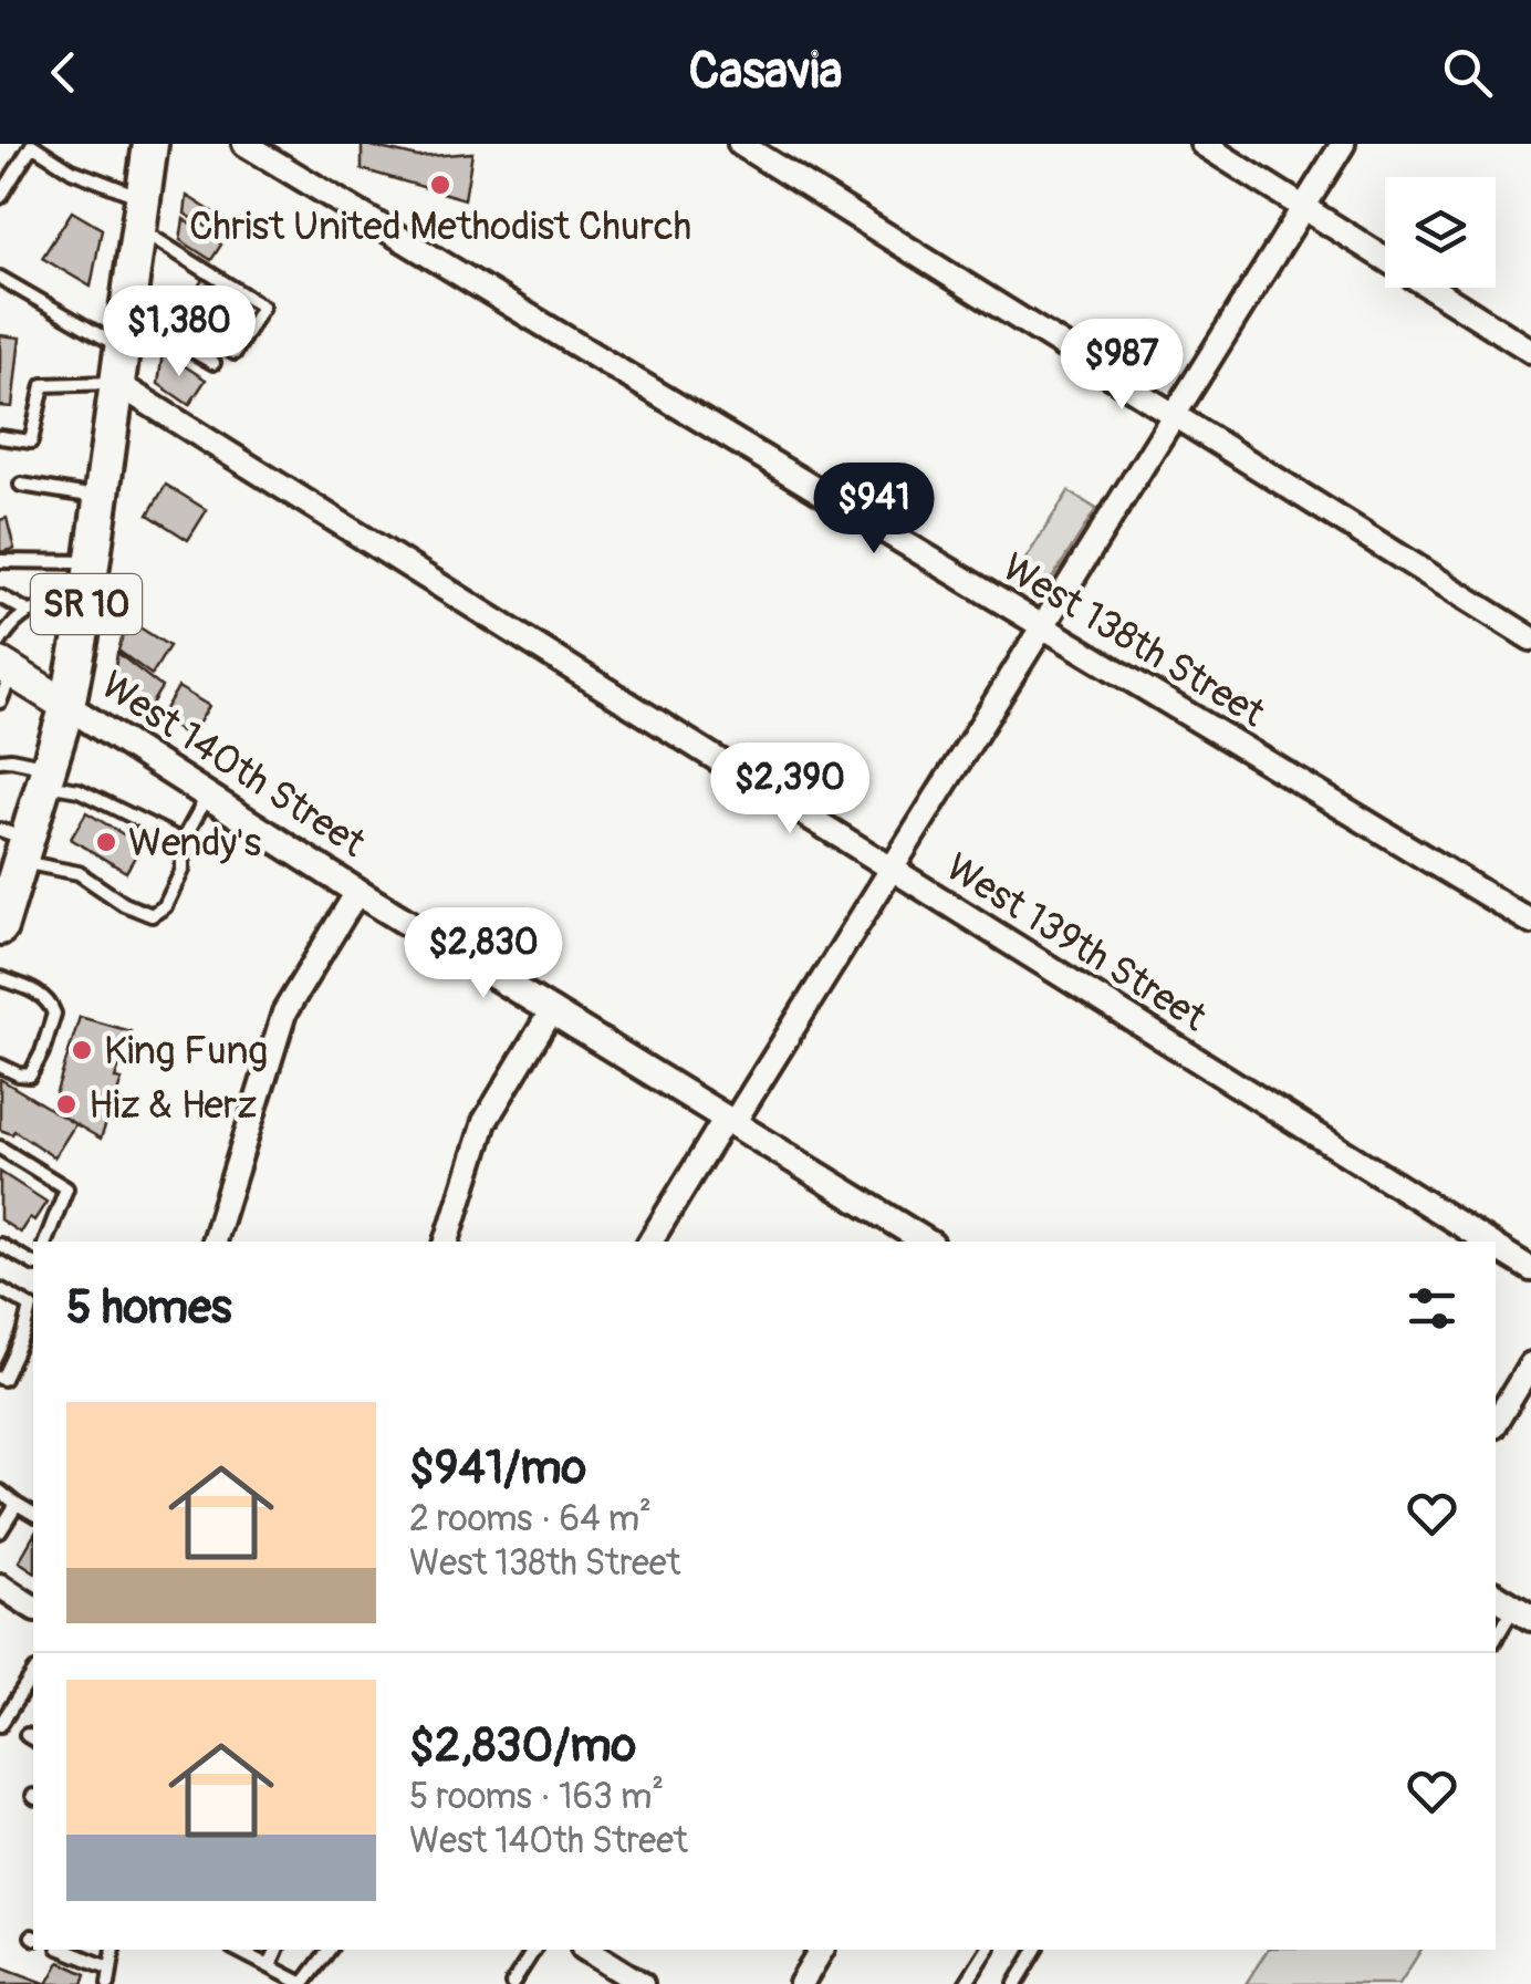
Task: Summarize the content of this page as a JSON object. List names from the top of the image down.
{
  "streets": {
    "main road": ["SR 10", "West 140th Street"],
    "street": ["West 138th Street", "West 139th Street"]
  },
  "crossings": [
    ["SR 10", "West 140th Street"],
    ["SR 10", "West 139th Street"]
  ],
  "places": [
    "Christ United Methodist Church",
    "Wendy's",
    "King Fung",
    "Hiz & Herz"
  ],
  "page": {
    "header": "Casavia",
    "price": [
      "$1,380",
      "$987",
      "$941",
      "$2,390",
      "$2,830"
    ],
    "heading": "5 homes",
    "list": [
      {
        "name": "$941/mo",
        "note": "2 rooms · 64 m² · West 138th Street"
      },
      {
        "name": "$2,830/mo",
        "note": "5 rooms · 163 m² · West 140th Street"
      }
    ]
  }
}
